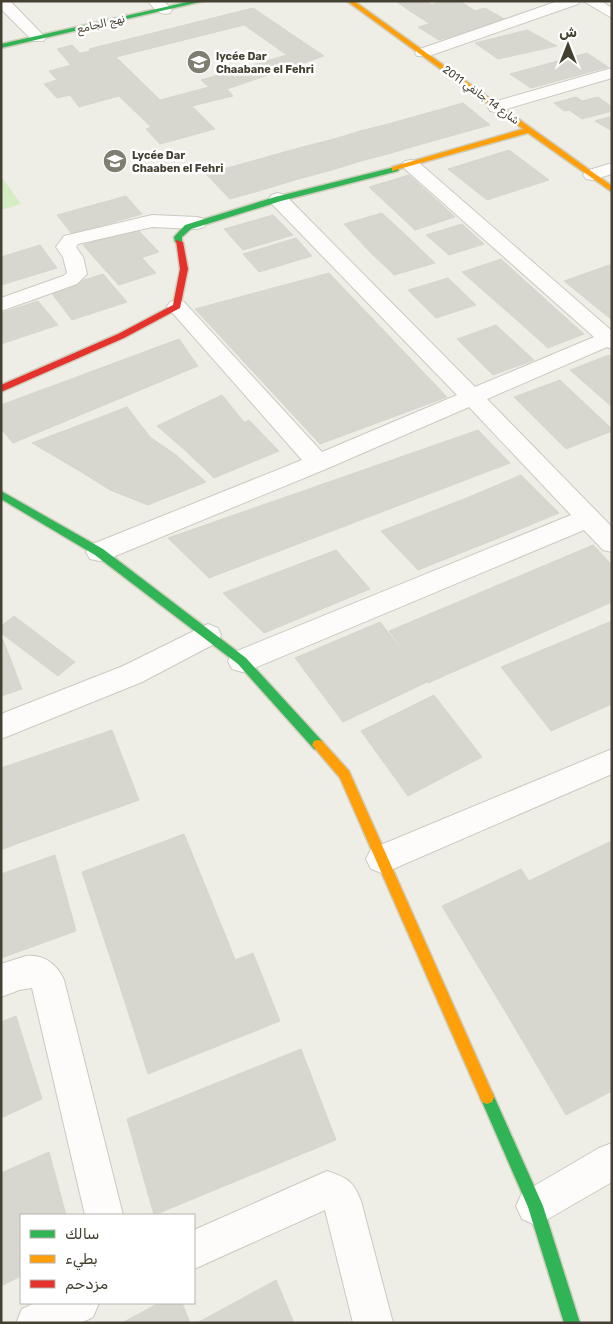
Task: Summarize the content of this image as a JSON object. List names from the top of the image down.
{
  "streets": {
    "street": ["نهج الجامع", "شارع 14 جانفي 2011"]
  },
  "places": {
    "school or university": ["lycée Dar Chaabane el Fehri", "Lycée Dar Chaaben el Fehri"]
  },
  "legend": ["سالك", "بطيء", "مزدحم"],
  "north": "top"
}
